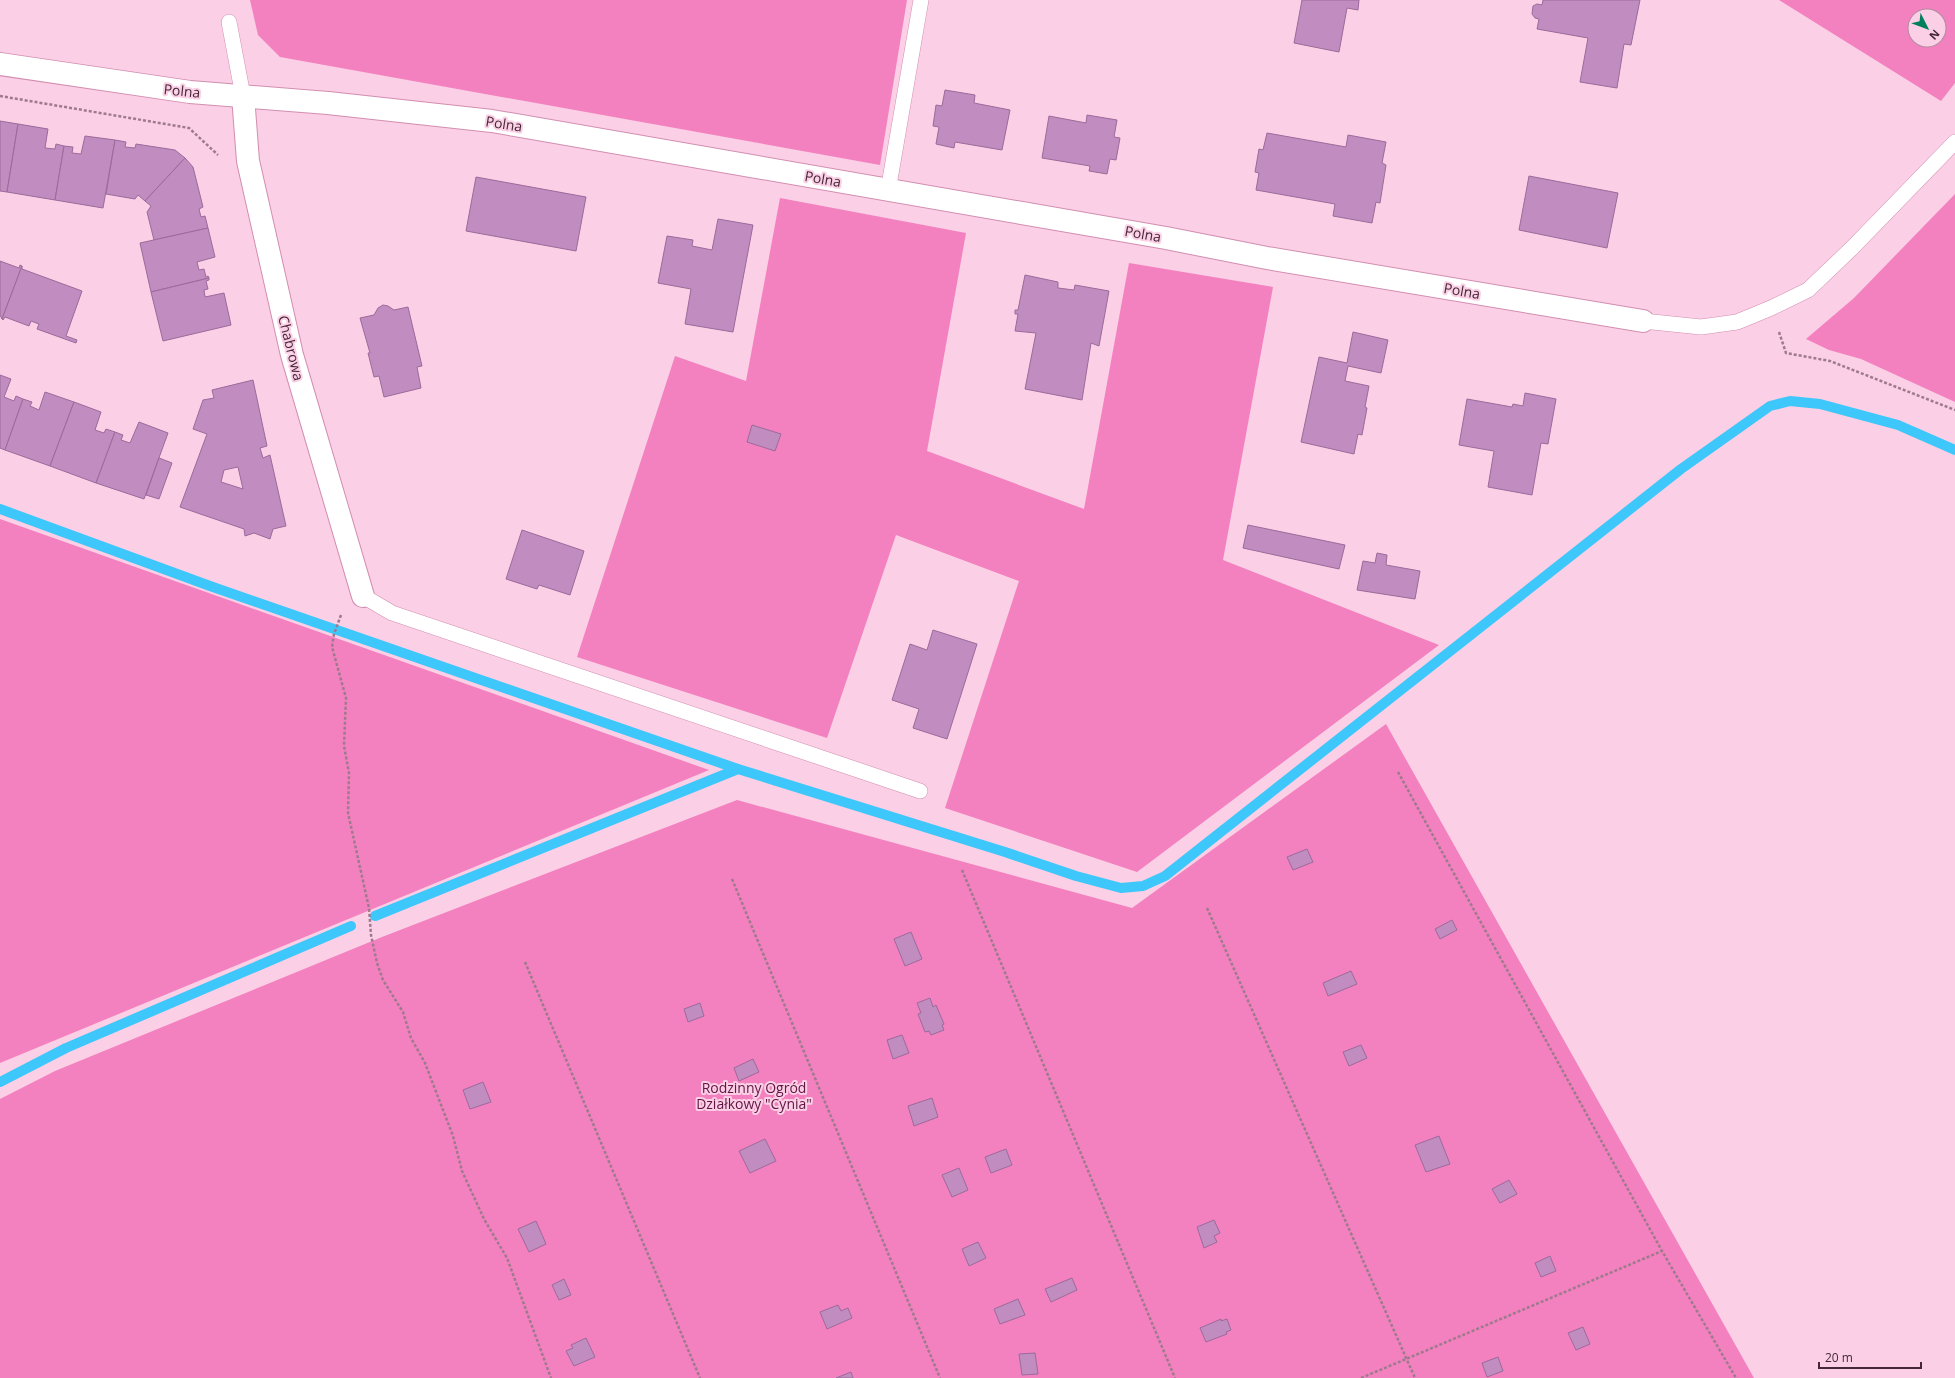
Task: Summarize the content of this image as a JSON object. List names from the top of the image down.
{
  "streets": {
    "street": ["Polna", "Chabrowa"]
  },
  "crossings": [
    ["Polna", "Chabrowa"]
  ],
  "parks": ["Rodzinny Ogród Działkowy \"Cynia\""],
  "scale_bar": "20 m",
  "north": "bottom right"
}
